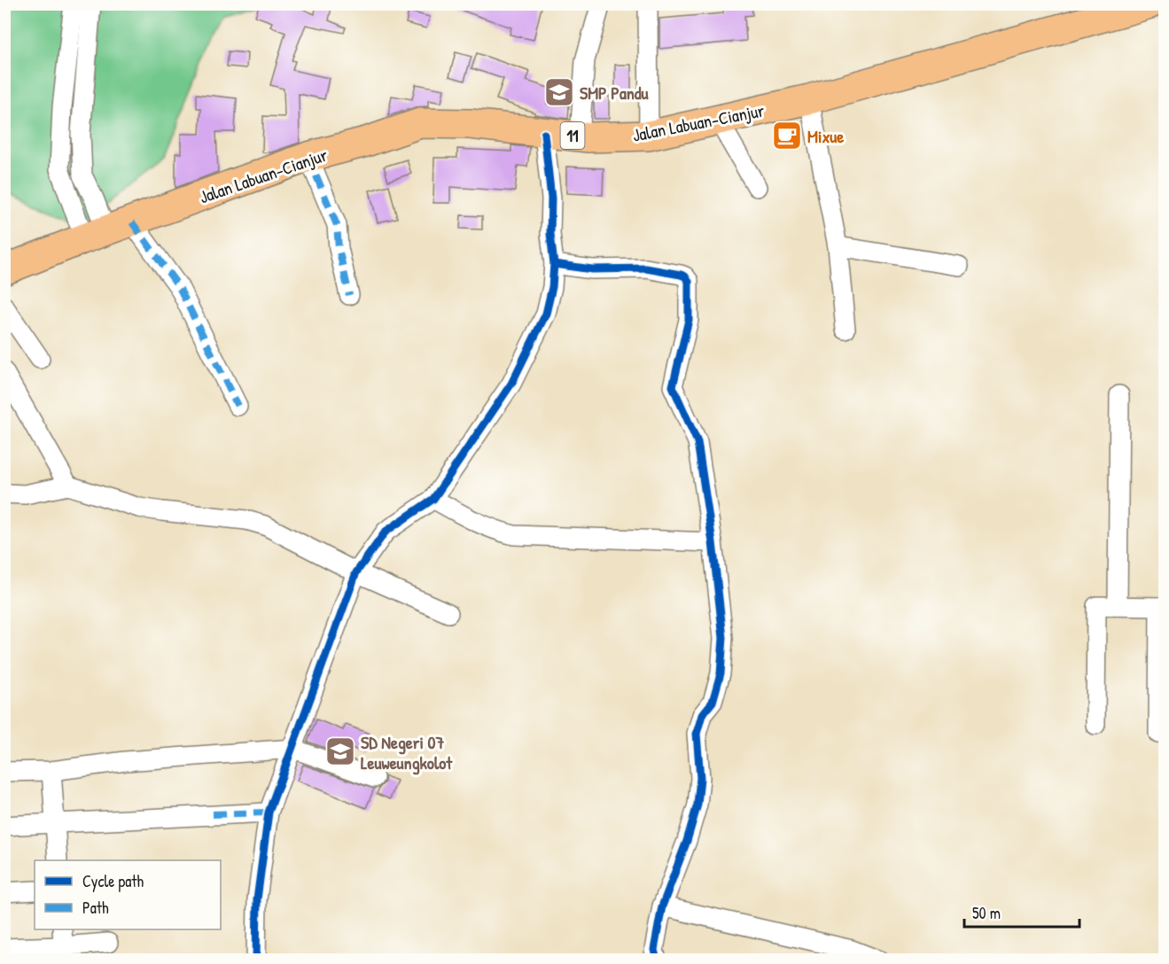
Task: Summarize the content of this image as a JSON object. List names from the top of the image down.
{
  "streets": {
    "highway": ["Jalan Labuan-Cianjur", "11"]
  },
  "places": {
    "school or university": ["SMP Pandu", "SD Negeri 07 Leuweungkolot"],
    "cafe": ["Mixue"]
  },
  "legend": ["Cycle path", "Path"],
  "scale_bar": "50 m"
}
